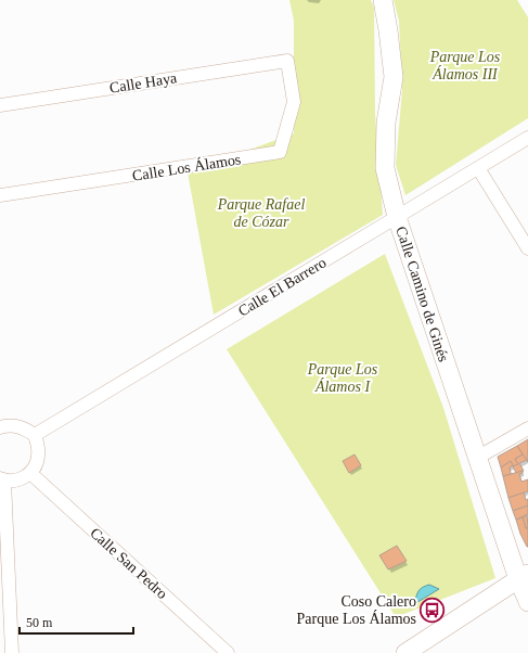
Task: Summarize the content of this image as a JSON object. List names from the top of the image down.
{
  "streets": {
    "street": [
      "Calle Haya",
      "Calle Los Álamos",
      "Calle El Barrero",
      "Calle Camino de Ginés",
      "Calle San Pedro"
    ]
  },
  "crossings": [
    ["Calle Haya", "Calle Los Álamos"],
    ["Calle El Barrero", "Calle Camino de Ginés"]
  ],
  "parks": ["Parque Los Álamos III", "Parque Rafael de Cózar", "Parque Los Álamos I"],
  "places": {
    "bus stop": ["Coso Calero Parque Los Álamos"]
  },
  "scale_bar": "50 m"
}
